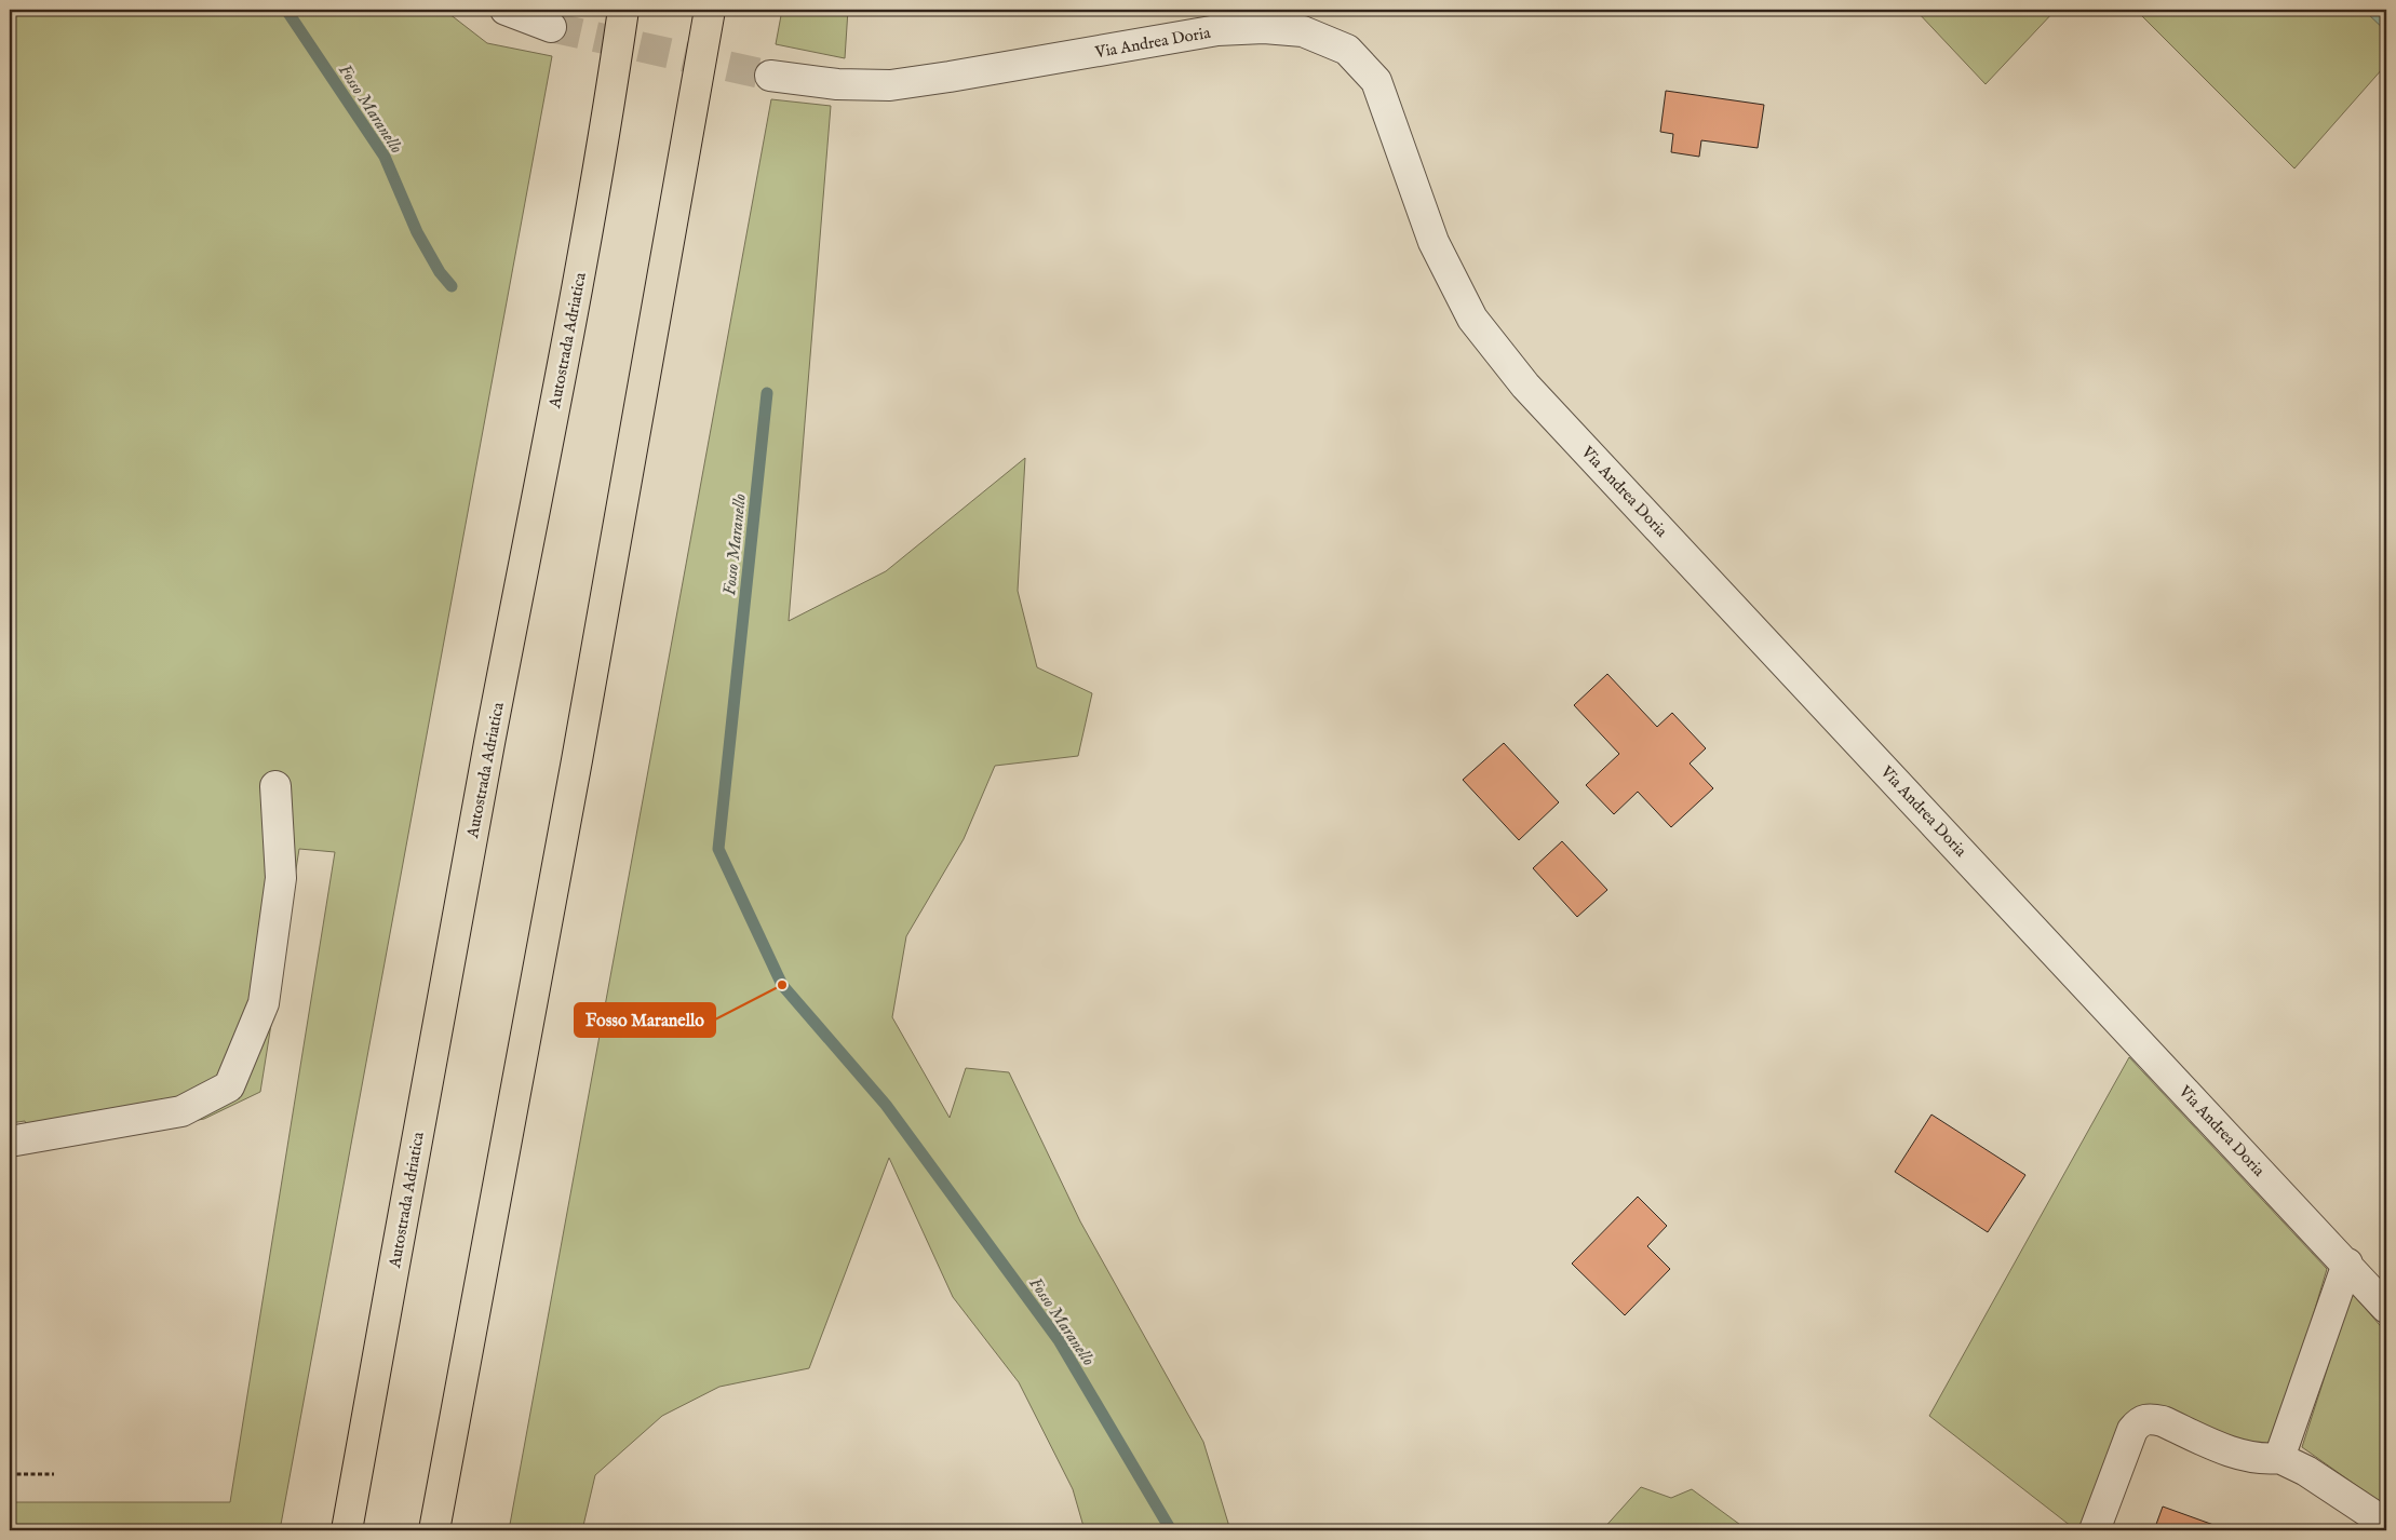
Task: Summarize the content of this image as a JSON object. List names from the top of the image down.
{
  "streets": {
    "highway": ["Autostrada Adriatica"],
    "street": ["Via Andrea Doria"]
  },
  "water": ["Fosso Maranello"],
  "places": ["Fosso Maranello"]
}
